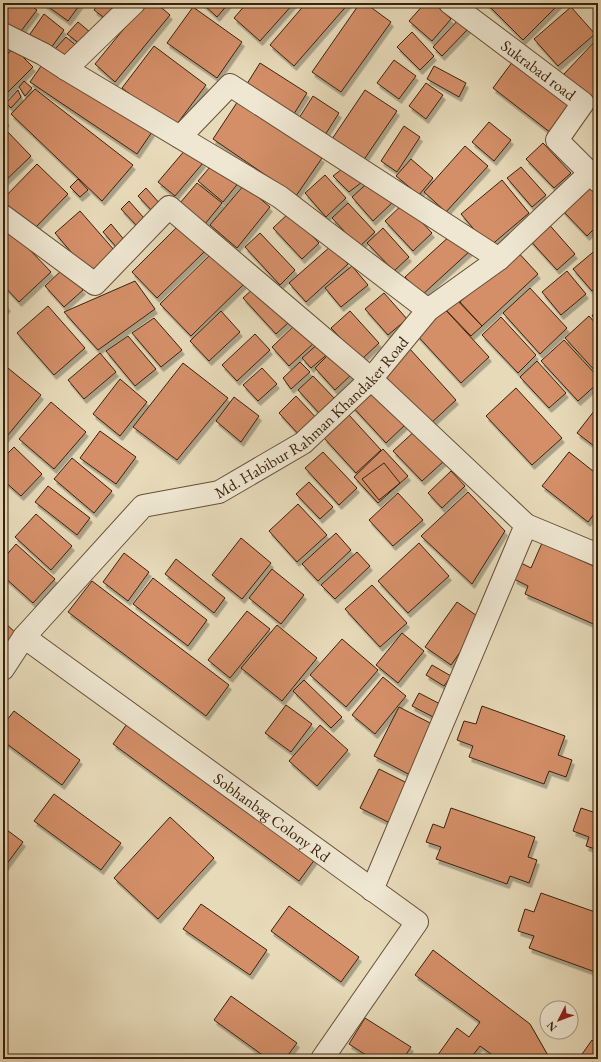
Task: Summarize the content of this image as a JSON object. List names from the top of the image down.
{
  "streets": {
    "street": ["Sukrabad road", "Md. Habibur Rahman Khandaker Road", "Sobhanbag Colony Rd"]
  },
  "crossings": [
    ["Sukrabad road", "Md. Habibur Rahman Khandaker Road"],
    ["Md. Habibur Rahman Khandaker Road", "Sobhanbag Colony Rd"]
  ],
  "north": "bottom left"
}
